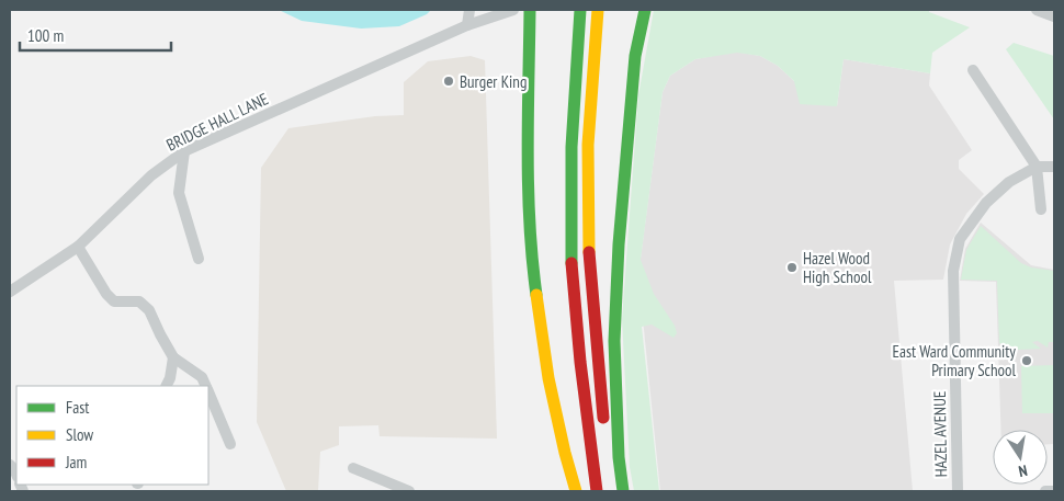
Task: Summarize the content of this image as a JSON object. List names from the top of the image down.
{
  "streets": {
    "street": ["BRIDGE HALL LANE", "HAZEL AVENUE"]
  },
  "places": ["Burger King", "Hazel Wood High School", "East Ward Community Primary School"],
  "legend": ["Fast", "Slow", "Jam"],
  "scale_bar": "100 m",
  "north": "bottom"
}
